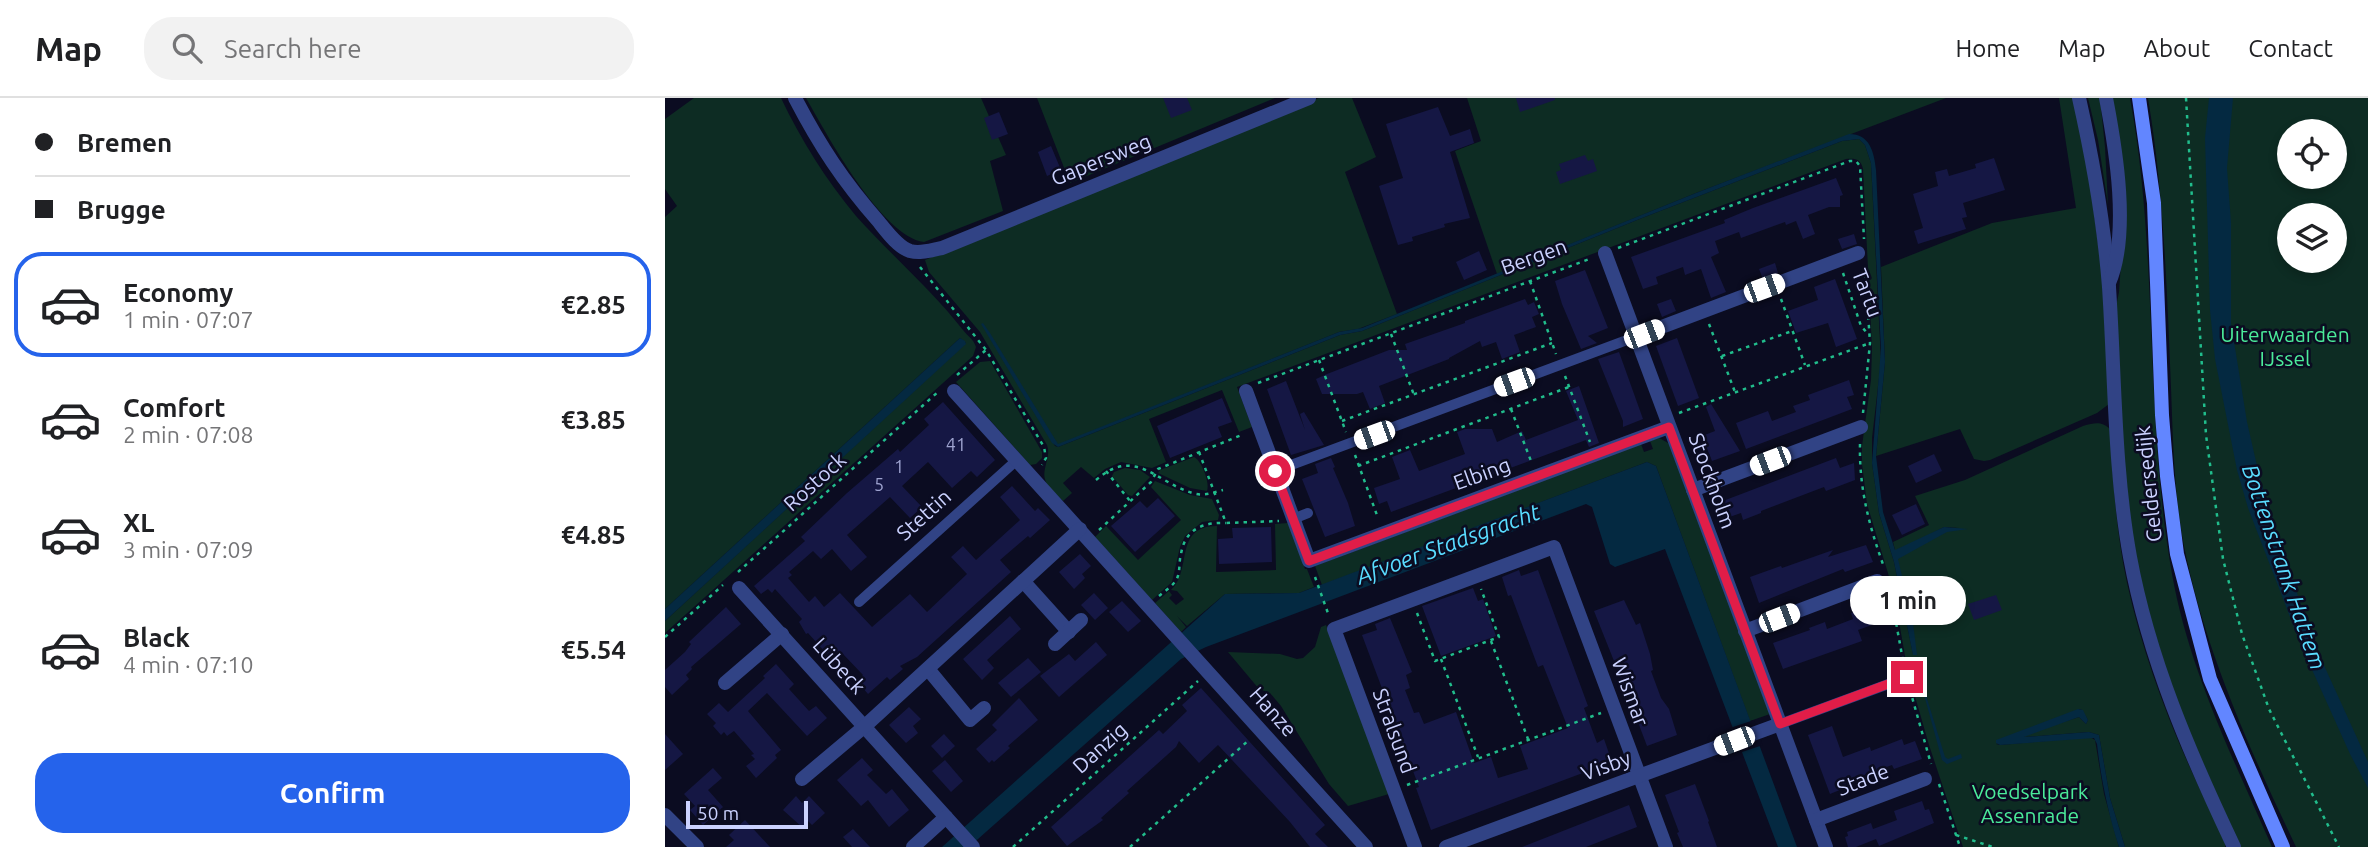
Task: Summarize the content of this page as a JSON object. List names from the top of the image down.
{
  "streets": {
    "main road": ["Geldersedijk"],
    "street": [
      "Gapersweg",
      "Elbing",
      "Stockholm",
      "Lübeck",
      "Wismar",
      "Hanze",
      "Stralsund",
      "Visby",
      "Stade"
    ],
    "lane": ["Stettin"],
    "path": [
      "Bergen",
      "Tartu",
      "Rostock",
      "Danzig"
    ]
  },
  "crossings": [
    ["Bergen", "Stockholm"],
    ["Elbing", "Stockholm"],
    ["Stockholm", "Visby"],
    ["Stockholm", "Stade"],
    ["Rostock", "Hanze"],
    ["Stettin", "Hanze"],
    ["Wismar", "Stralsund"],
    ["Wismar", "Visby"],
    ["Hanze", "Danzig"]
  ],
  "water": ["Afvoer Stadsgracht", "Bottenstrank Hattem"],
  "parks": ["Uiterwaarden IJssel", "Voedselpark Assenrade"],
  "house_numbers": ["41", "1", "5"],
  "scale_bar": "50 m",
  "page": {
    "header": "Map",
    "search": "Search here",
    "nav": [
      "Home",
      "Map",
      "About",
      "Contact"
    ],
    "banner": ["Bremen", "Brugge"],
    "list": [
      {
        "name": "Economy",
        "note": "1 min · 07:07",
        "value": "€2.85"
      },
      {
        "name": "Comfort",
        "note": "2 min · 07:08",
        "value": "€3.85"
      },
      {
        "name": "XL",
        "note": "3 min · 07:09",
        "value": "€4.85"
      },
      {
        "name": "Black",
        "note": "4 min · 07:10",
        "value": "€5.54"
      }
    ],
    "bubble": "1 min",
    "buttons": "Confirm",
    "scale": "50 m"
  }
}
